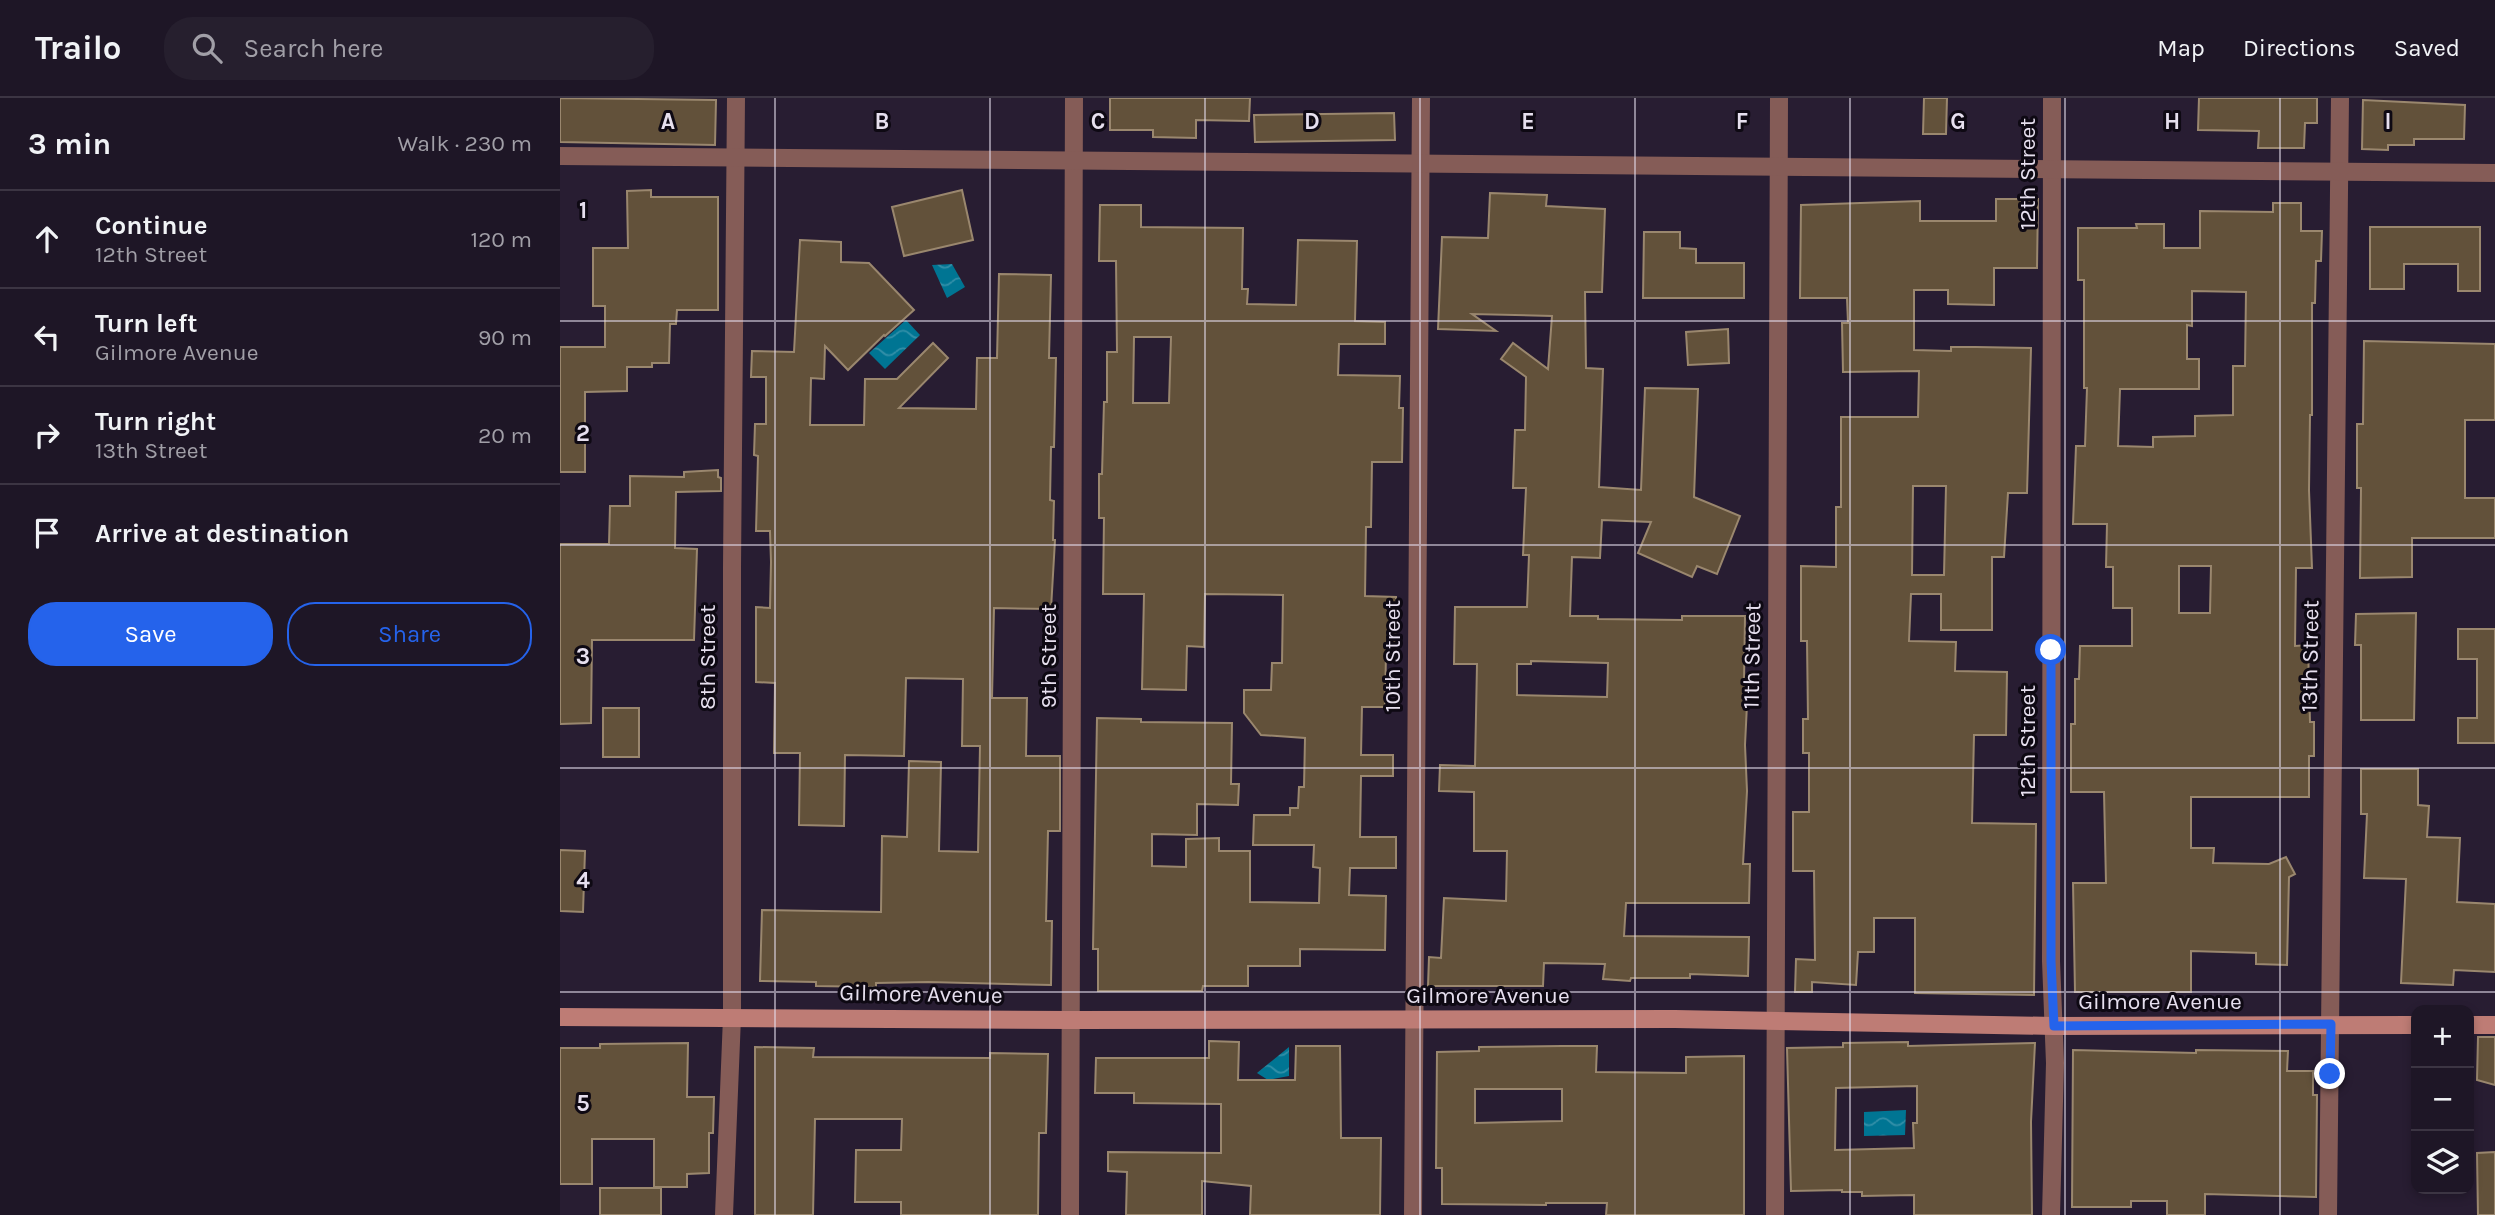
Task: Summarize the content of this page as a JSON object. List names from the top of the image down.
{
  "streets": {
    "main road": ["Gilmore Avenue"],
    "street": [
      "12th Street",
      "9th Street",
      "10th Street",
      "11th Street",
      "13th Street",
      "8th Street"
    ]
  },
  "crossings": [
    ["12th Street", "Gilmore Avenue"],
    ["9th Street", "Gilmore Avenue"],
    ["10th Street", "Gilmore Avenue"],
    ["11th Street", "Gilmore Avenue"],
    ["13th Street", "Gilmore Avenue"],
    ["8th Street", "Gilmore Avenue"]
  ],
  "page": {
    "header": "Trailo",
    "search": "Search here",
    "nav": ["Map", "Directions", "Saved"],
    "heading": ["3 min", "Walk · 230 m"],
    "list": [
      ["Continue", "12th Street", "120 m"],
      ["Turn left", "Gilmore Avenue", "90 m"],
      ["Turn right", "13th Street", "20 m"],
      "Arrive at destination"
    ],
    "buttons": ["Save", "Share"],
    "map_buttons": ["+", "−"]
  },
  "grid": {
    "columns": [
      "A",
      "B",
      "C",
      "D",
      "E",
      "F",
      "G",
      "H",
      "I"
    ],
    "rows": [
      "1",
      "2",
      "3",
      "4",
      "5"
    ]
  }
}
